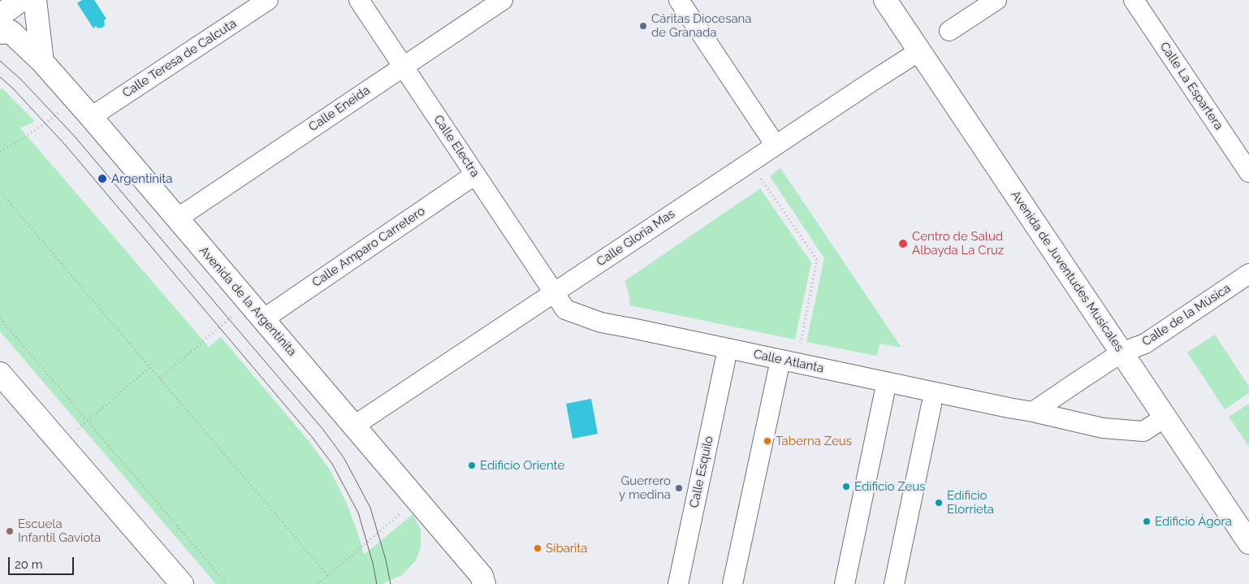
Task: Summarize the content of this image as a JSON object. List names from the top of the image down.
{
  "streets": {
    "main road": ["Avenida de Juventudes Musicales", "Avenida de la Argentinita"],
    "street": [
      "Calle Teresa de Calcuta",
      "Calle La Espartera",
      "Calle Eneida",
      "Calle Electra",
      "Calle Gloria Mas",
      "Calle Amparo Carretero",
      "Calle de la Música",
      "Calle Atlanta",
      "Calle Esquilo"
    ]
  },
  "crossings": [
    ["Calle Teresa de Calcuta", "Avenida de la Argentinita"],
    ["Calle Eneida", "Calle Electra"],
    ["Calle Eneida", "Avenida de la Argentinita"],
    ["Calle Electra", "Calle Gloria Mas"],
    ["Calle Electra", "Calle Amparo Carretero"],
    ["Calle Electra", "Calle Atlanta"],
    ["Calle Gloria Mas", "Avenida de Juventudes Musicales"],
    ["Calle Gloria Mas", "Avenida de la Argentinita"],
    ["Calle Gloria Mas", "Calle Atlanta"],
    ["Calle Amparo Carretero", "Avenida de la Argentinita"],
    ["Avenida de Juventudes Musicales", "Calle de la Música"],
    ["Avenida de Juventudes Musicales", "Calle Atlanta"]
  ],
  "places": [
    "Cáritas Diocesana de Granada",
    "Argentinita",
    "Centro de Salud Albayda La Cruz",
    "Taberna Zeus",
    "Edificio Oriente",
    "Edificio Zeus",
    "Guerrero y medina",
    "Edificio Elorrieta",
    "Edificio Ágora",
    "Escuela Infantil Gaviota",
    "Sibarita"
  ],
  "scale_bar": "20 m"
}
